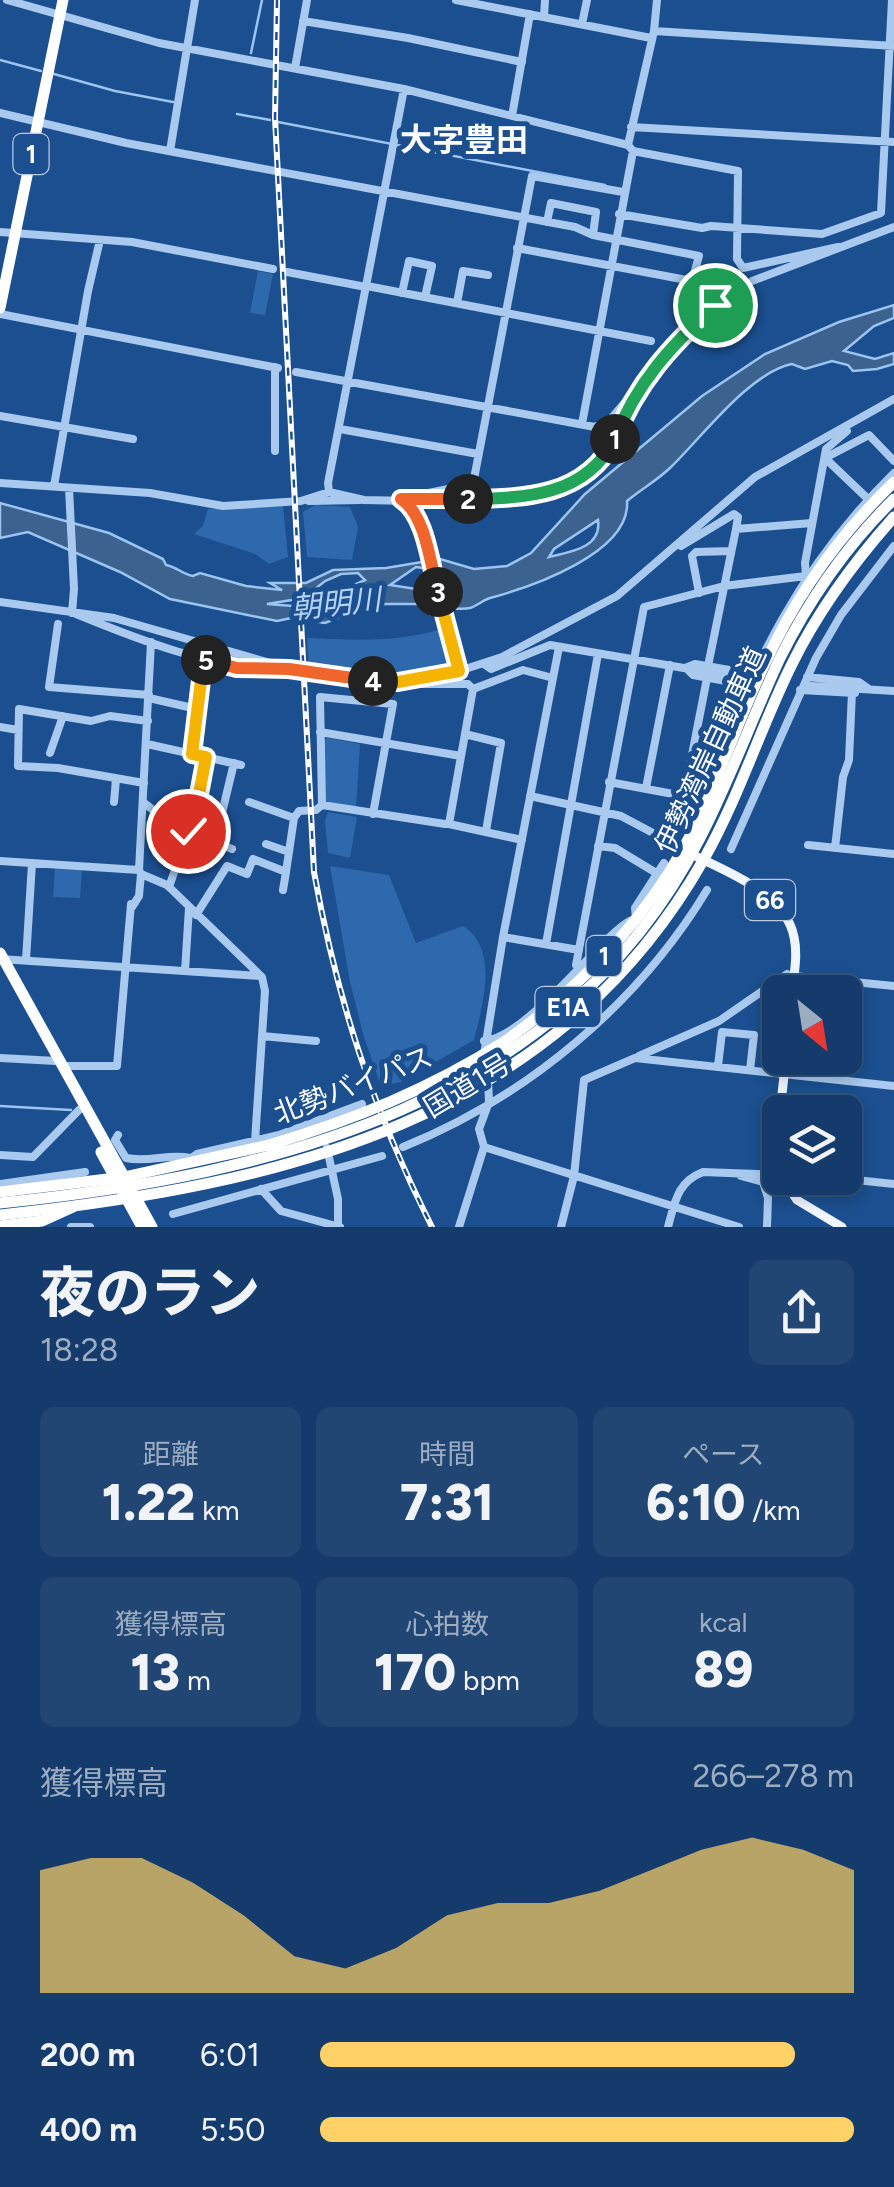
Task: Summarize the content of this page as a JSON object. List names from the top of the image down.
{
  "streets": {
    "highway": [
      "1",
      "伊勢湾岸自動車道",
      "E1A",
      "北勢バイパス"
    ],
    "main road": ["66"],
    "street": ["国道1号"]
  },
  "crossings": [
    ["1", "北勢バイパス"],
    ["66", "北勢バイパス"]
  ],
  "districts": ["大字豊田"],
  "water": ["朝明川"],
  "north": "bottom right",
  "page": {
    "pins": [
      "1",
      "2",
      "3",
      "5",
      "4"
    ],
    "heading": ["夜のラン", "18:28"],
    "stats": [
      ["距離", "1.22 km"],
      ["時間", "7:31"],
      ["ペース", "6:10 /km"],
      ["獲得標高", "13 m"],
      ["心拍数", "170 bpm"],
      ["kcal", "89"]
    ],
    "chart": ["獲得標高", "266–278 m"],
    "list": [
      {
        "name": "200 m",
        "note": "6:01"
      },
      {
        "name": "400 m",
        "note": "5:50"
      }
    ]
  }
}
